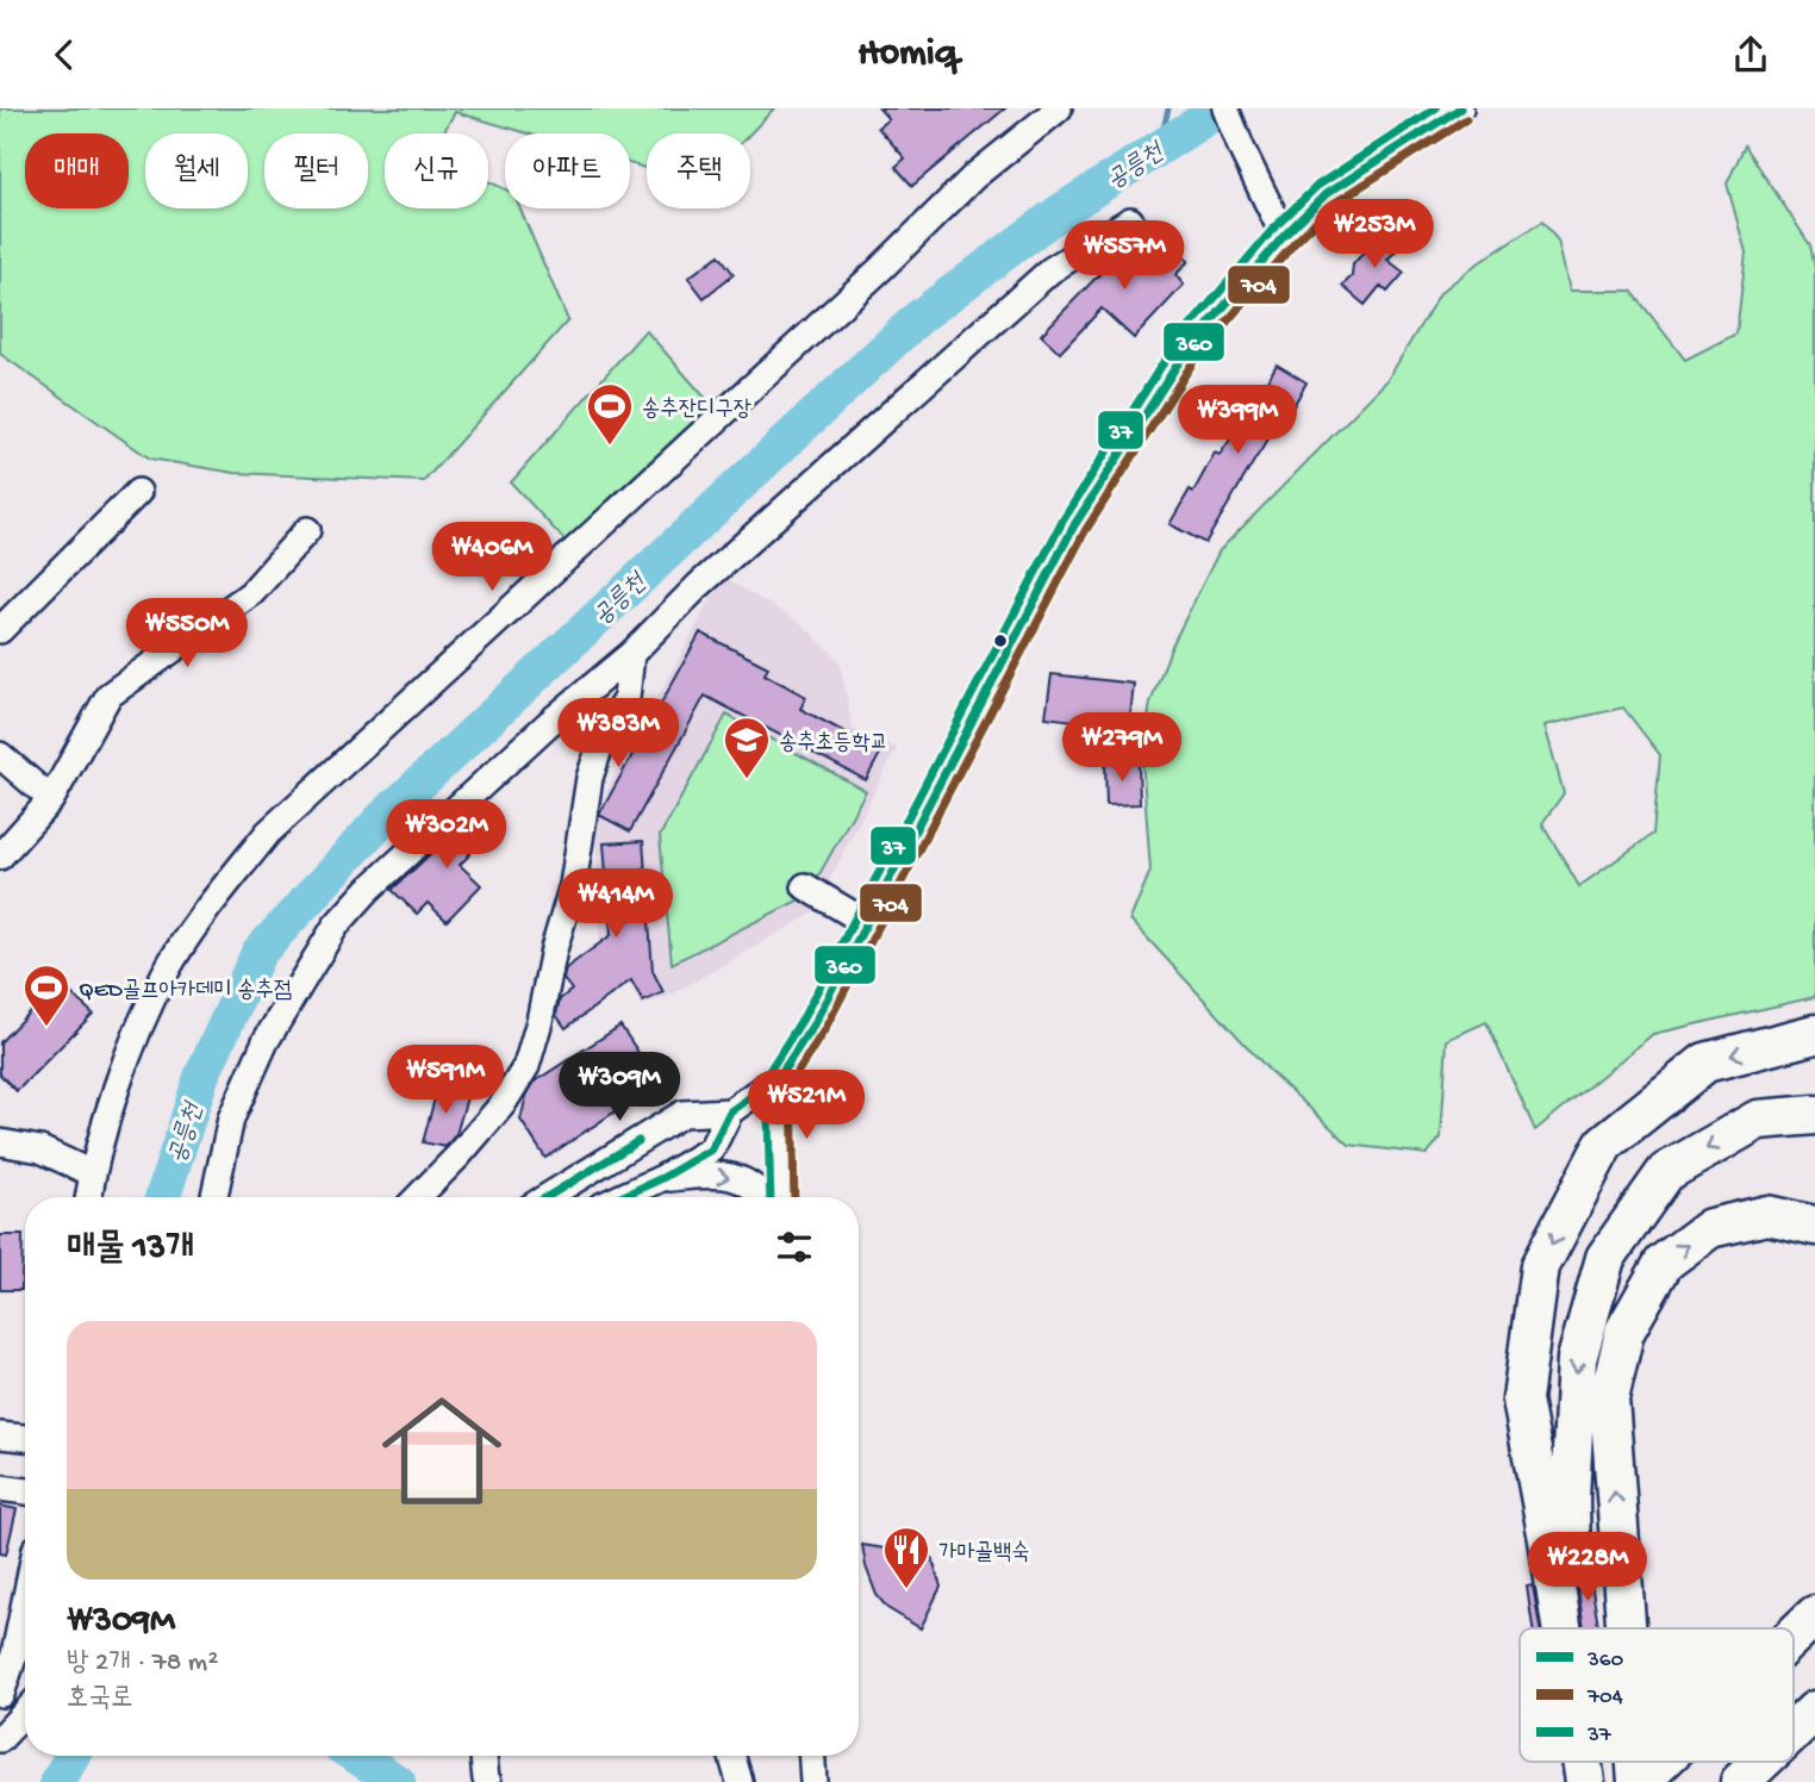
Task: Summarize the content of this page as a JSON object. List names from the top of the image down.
{
  "water": ["공릉천"],
  "places": {
    "sports": ["송추잔디구장", "QED골프아카데미 송추점"],
    "school or university": ["송추초등학교"],
    "restaurant": ["가마골백숙"]
  },
  "lines": ["transit line 360", "transit line 37", "transit line 704"],
  "legend": ["360", "704", "37"],
  "page": {
    "header": "Homiq",
    "chip": [
      "매매",
      "월세",
      "필터",
      "신규",
      "아파트",
      "주택"
    ],
    "price": [
      "₩253M",
      "₩557M",
      "₩399M",
      "₩406M",
      "₩550M",
      "₩383M",
      "₩279M",
      "₩302M",
      "₩414M",
      "₩591M",
      "₩309M",
      "₩521M",
      "₩228M"
    ],
    "heading": "매물 13개",
    "list": [
      {
        "name": "₩309M",
        "note": "방 2개 · 78 m² · 호국로"
      }
    ]
  }
}
